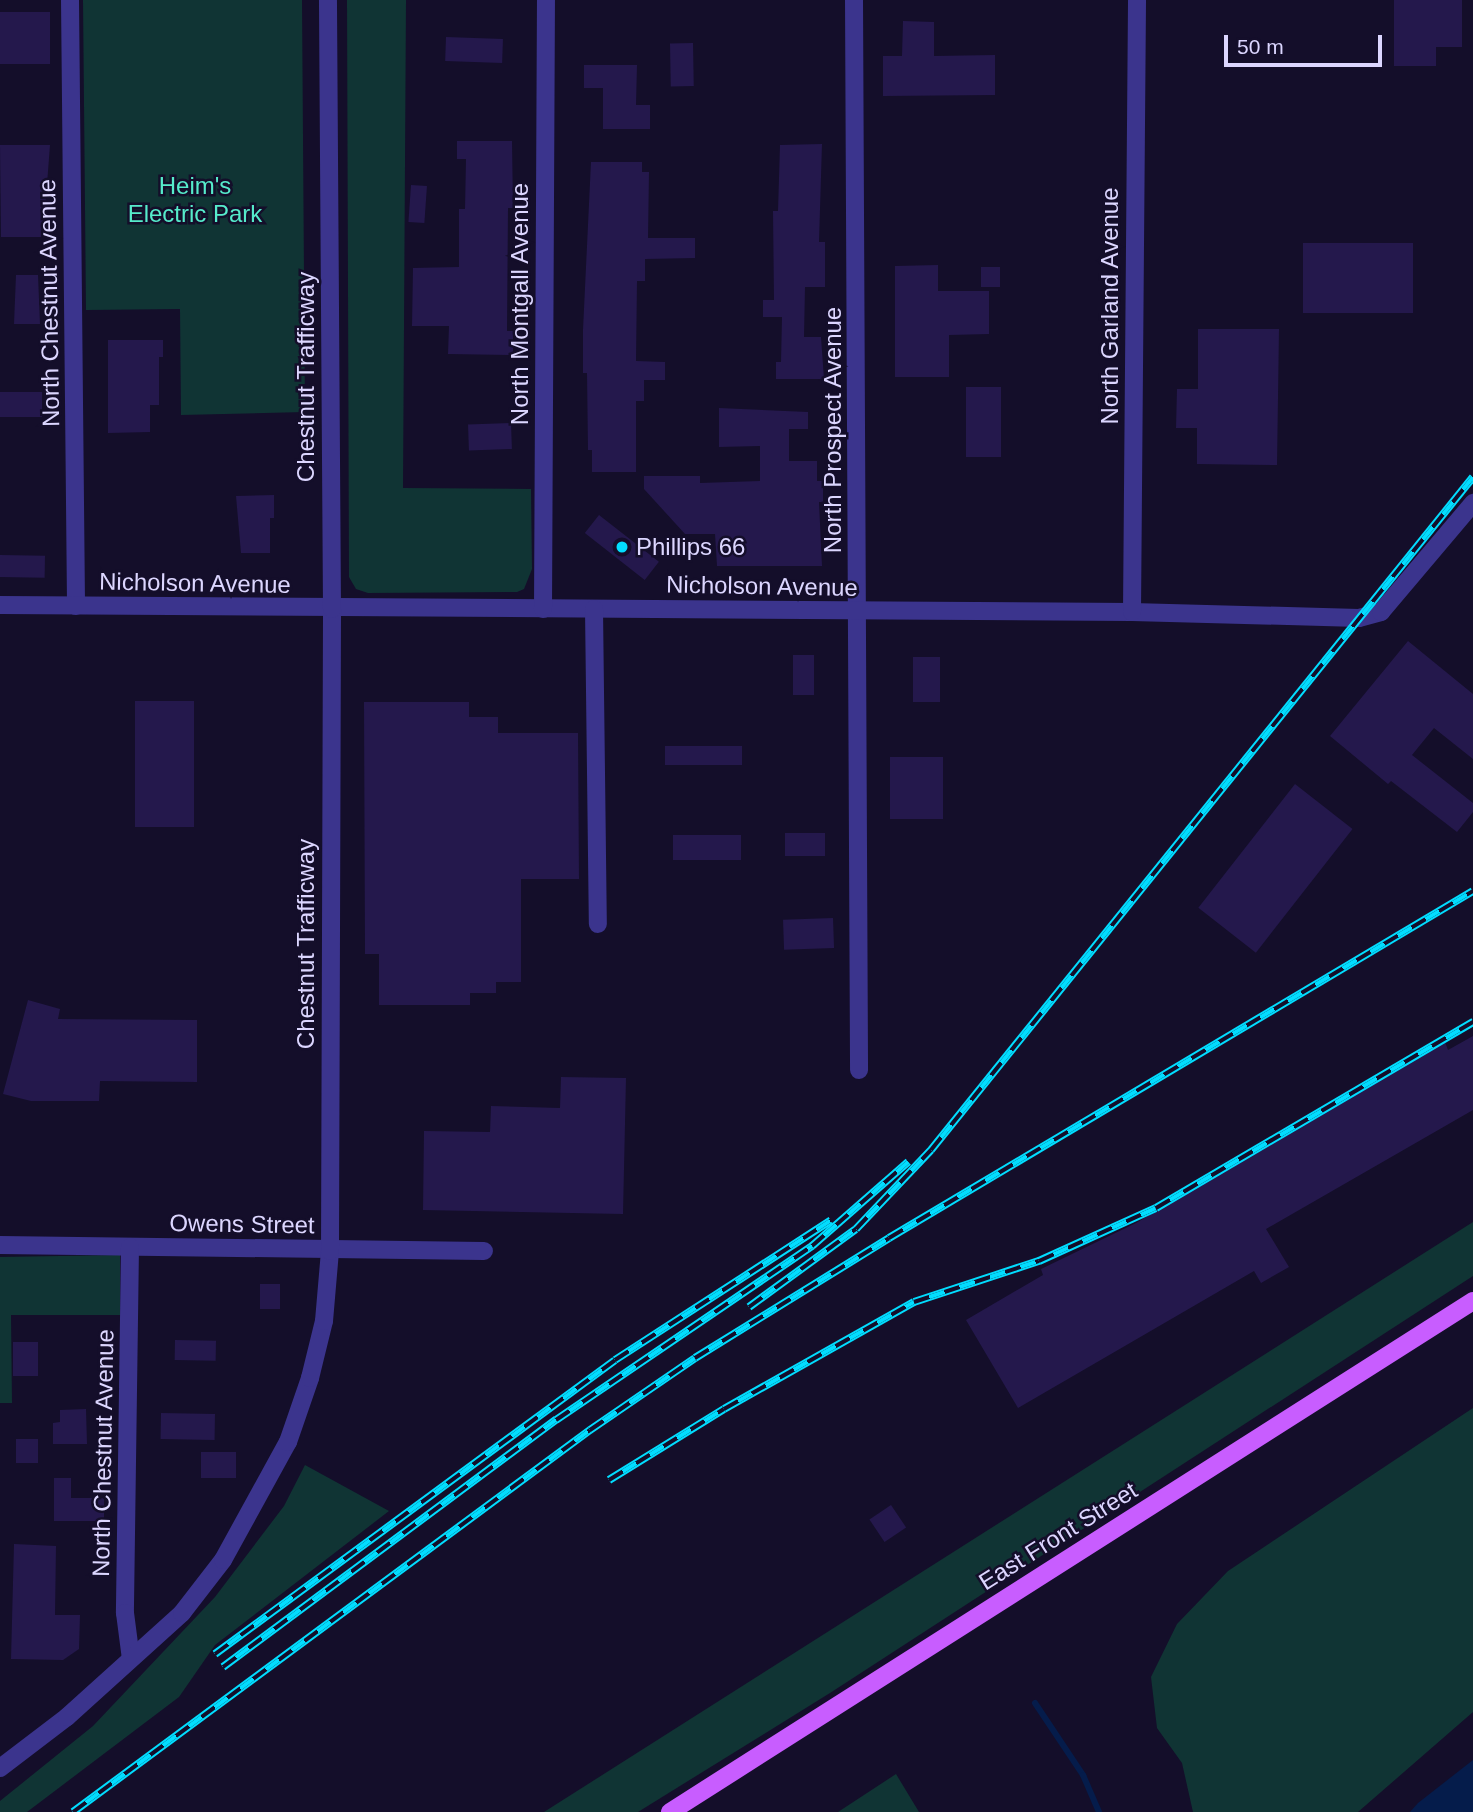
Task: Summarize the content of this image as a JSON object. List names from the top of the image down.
{
  "streets": {
    "main road": ["East Front Street"],
    "street": [
      "North Chestnut Avenue",
      "North Montgall Avenue",
      "North Garland Avenue",
      "Chestnut Trafficway",
      "North Prospect Avenue",
      "Nicholson Avenue",
      "Owens Street"
    ]
  },
  "crossings": [
    ["North Chestnut Avenue", "Chestnut Trafficway"],
    ["North Chestnut Avenue", "Nicholson Avenue"],
    ["North Chestnut Avenue", "Owens Street"],
    ["North Montgall Avenue", "Nicholson Avenue"],
    ["North Garland Avenue", "Nicholson Avenue"],
    ["Chestnut Trafficway", "Nicholson Avenue"],
    ["Chestnut Trafficway", "Owens Street"],
    ["North Prospect Avenue", "Nicholson Avenue"]
  ],
  "parks": ["Heim's Electric Park"],
  "places": ["Phillips 66"],
  "scale_bar": "50 m"
}
